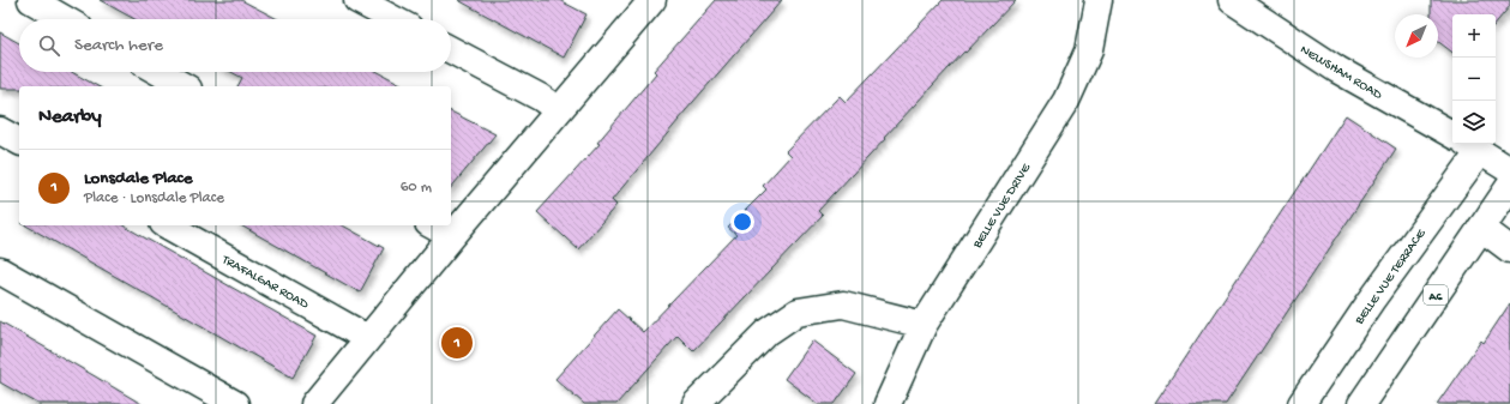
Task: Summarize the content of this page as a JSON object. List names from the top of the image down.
{
  "streets": {
    "street": [
      "NEWSHAM ROAD",
      "BELLE VUE DRIVE",
      "BELLE VUE TERRACE",
      "TRAFALGAR ROAD",
      "A6"
    ]
  },
  "north": "bottom left",
  "page": {
    "map_buttons": ["+", "−"],
    "search": "Search here",
    "heading": "Nearby",
    "list": [
      {
        "mark": "1",
        "name": "Lonsdale Place",
        "note": "Place · Lonsdale Place",
        "value": "60 m"
      }
    ],
    "pins": "1"
  }
}
